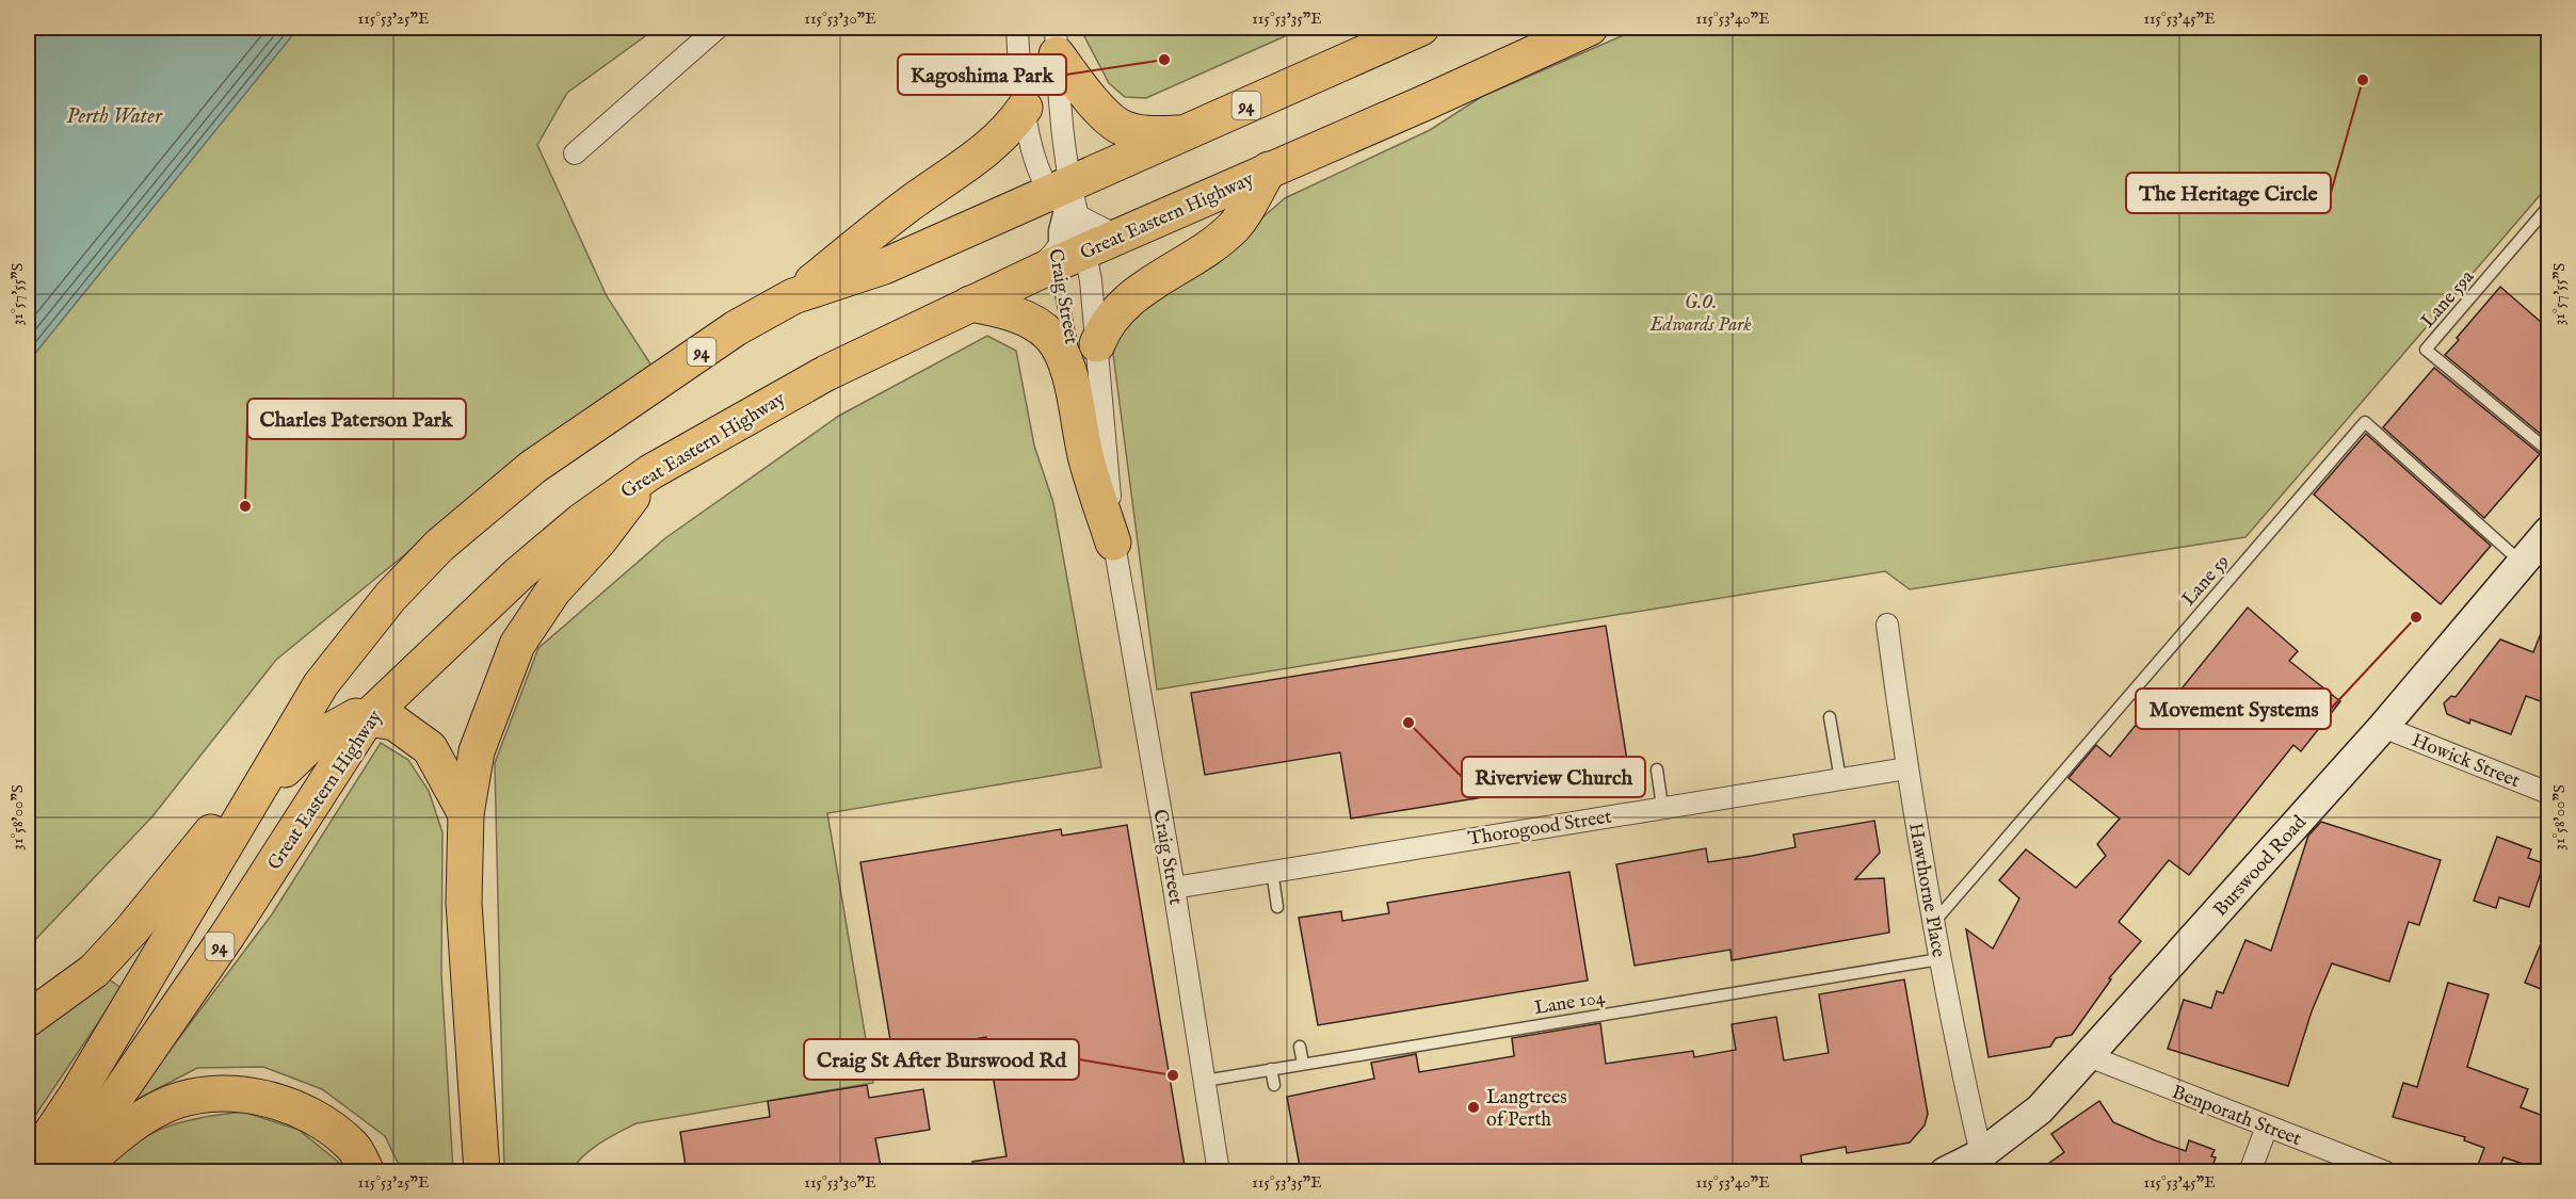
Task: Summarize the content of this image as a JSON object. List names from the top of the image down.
{
  "streets": {
    "highway": ["94", "Great Eastern Highway"],
    "main road": ["Burswood Road"],
    "street": [
      "Craig Street",
      "Howick Street",
      "Thorogood Street",
      "Hawthorne Place",
      "Benporath Street"
    ],
    "lane": ["Lane 59a", "Lane 59", "Lane 104"]
  },
  "crossings": [
    ["94", "Craig Street"],
    ["Great Eastern Highway", "Craig Street"],
    ["Craig Street", "Thorogood Street"],
    ["Craig Street", "Lane 104"],
    ["Lane 59", "Burswood Road"],
    ["Lane 59", "Hawthorne Place"],
    ["Howick Street", "Burswood Road"],
    ["Thorogood Street", "Hawthorne Place"],
    ["Burswood Road", "Hawthorne Place"],
    ["Burswood Road", "Benporath Street"],
    ["Hawthorne Place", "Lane 104"]
  ],
  "water": ["Perth Water"],
  "parks": ["G.O. Edwards Park"],
  "places": [
    "Kagoshima Park",
    "The Heritage Circle",
    "Charles Paterson Park",
    "Movement Systems",
    "Riverview Church",
    "Craig St After Burswood Rd",
    "Langtrees of Perth"
  ],
  "coordinates": [
    "115°53'25\"E",
    "115°53'30\"E",
    "115°53'35\"E",
    "115°53'40\"E",
    "115°53'45\"E",
    "31°57'55\"S",
    "31°58'00\"S"
  ]
}
